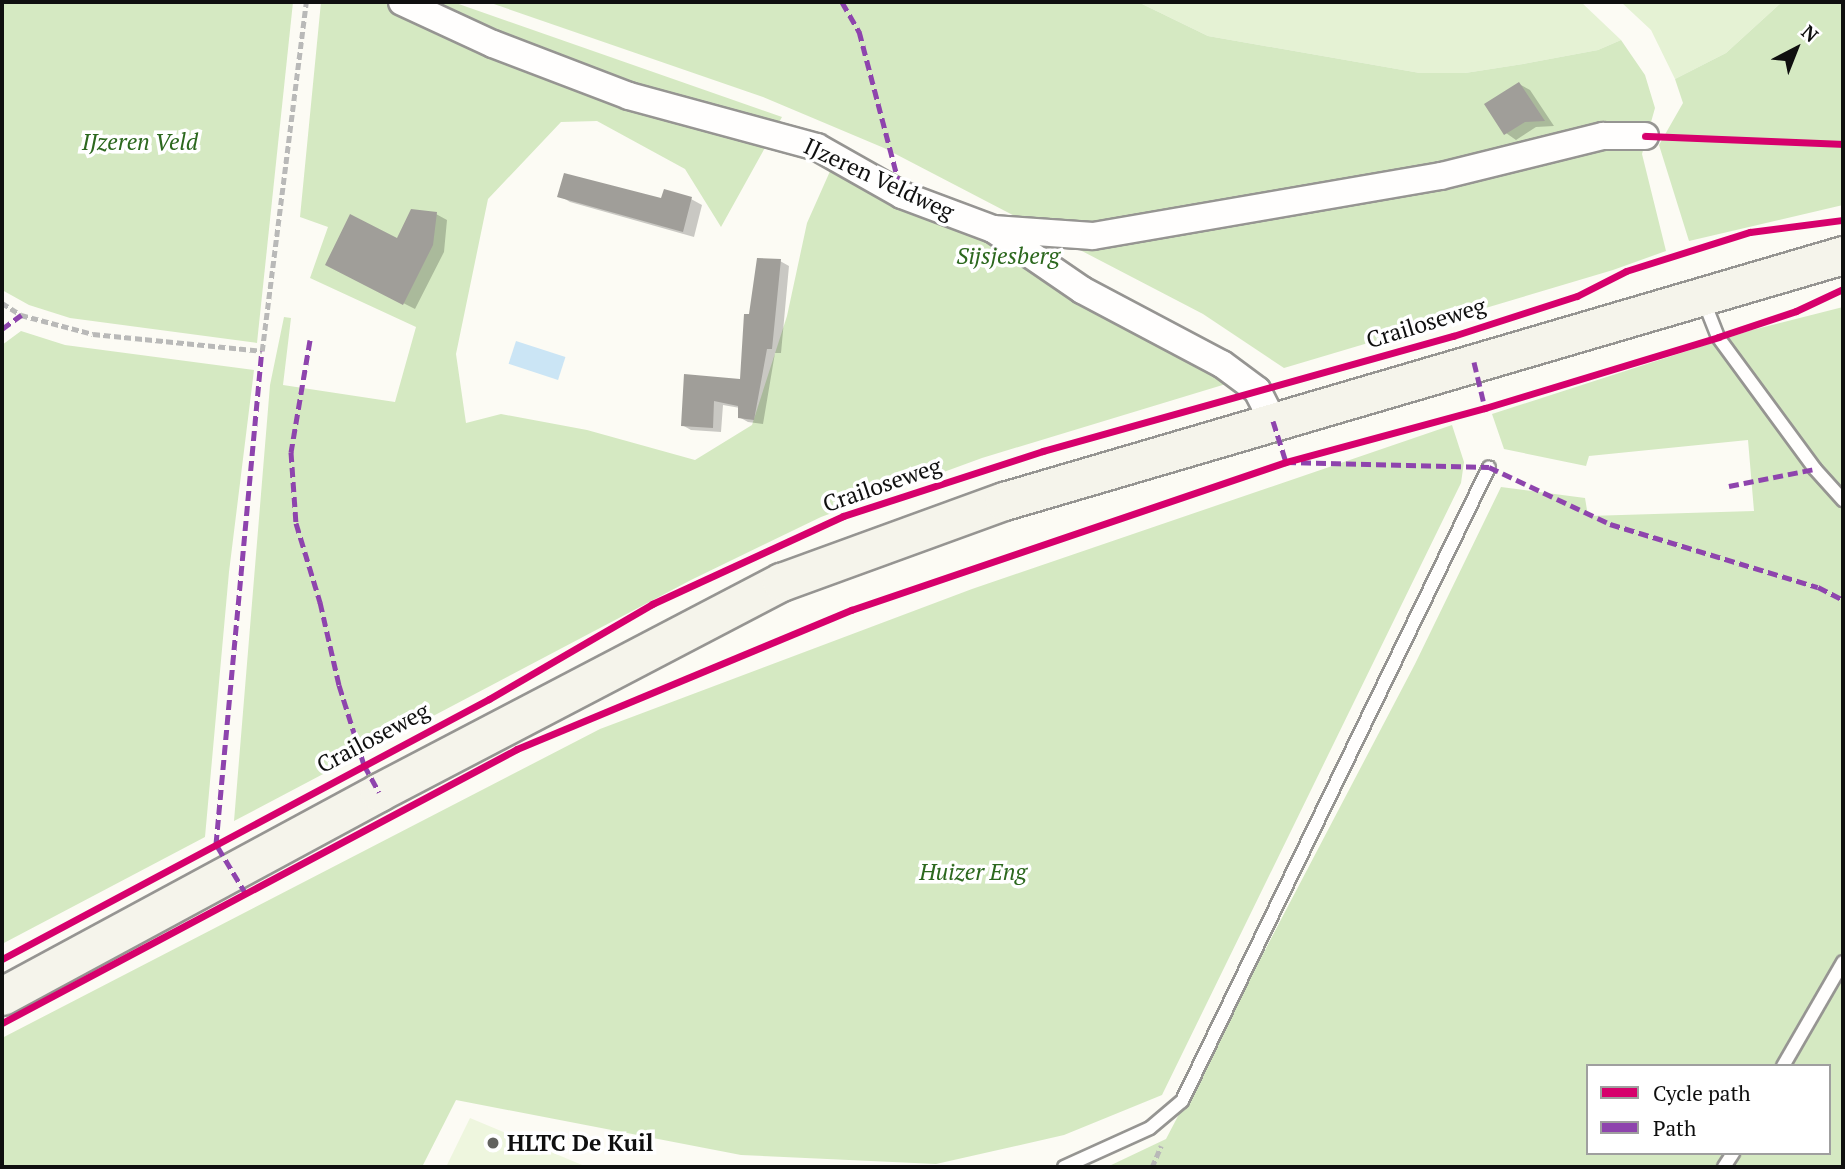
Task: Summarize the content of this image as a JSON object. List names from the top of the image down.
{
  "streets": {
    "street": ["IJzeren Veldweg"],
    "cycle path": ["Crailoseweg"]
  },
  "parks": ["IJzeren Veld", "Sijsjesberg", "Huizer Eng"],
  "places": ["HLTC De Kuil"],
  "legend": ["Cycle path", "Path"],
  "north": "top right"
}
